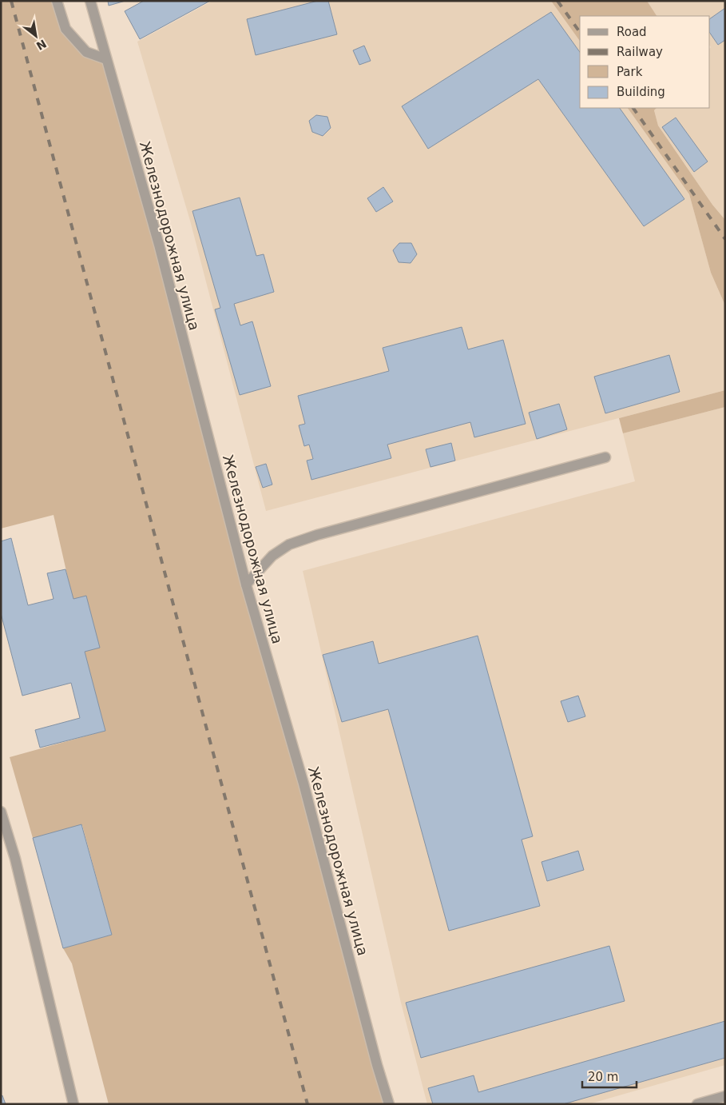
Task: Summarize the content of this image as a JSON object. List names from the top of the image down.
{
  "streets": {
    "street": ["Железнодорожная улица"]
  },
  "legend": [
    "Road",
    "Railway",
    "Park",
    "Building"
  ],
  "scale_bar": "20 m",
  "north": "bottom right"
}
